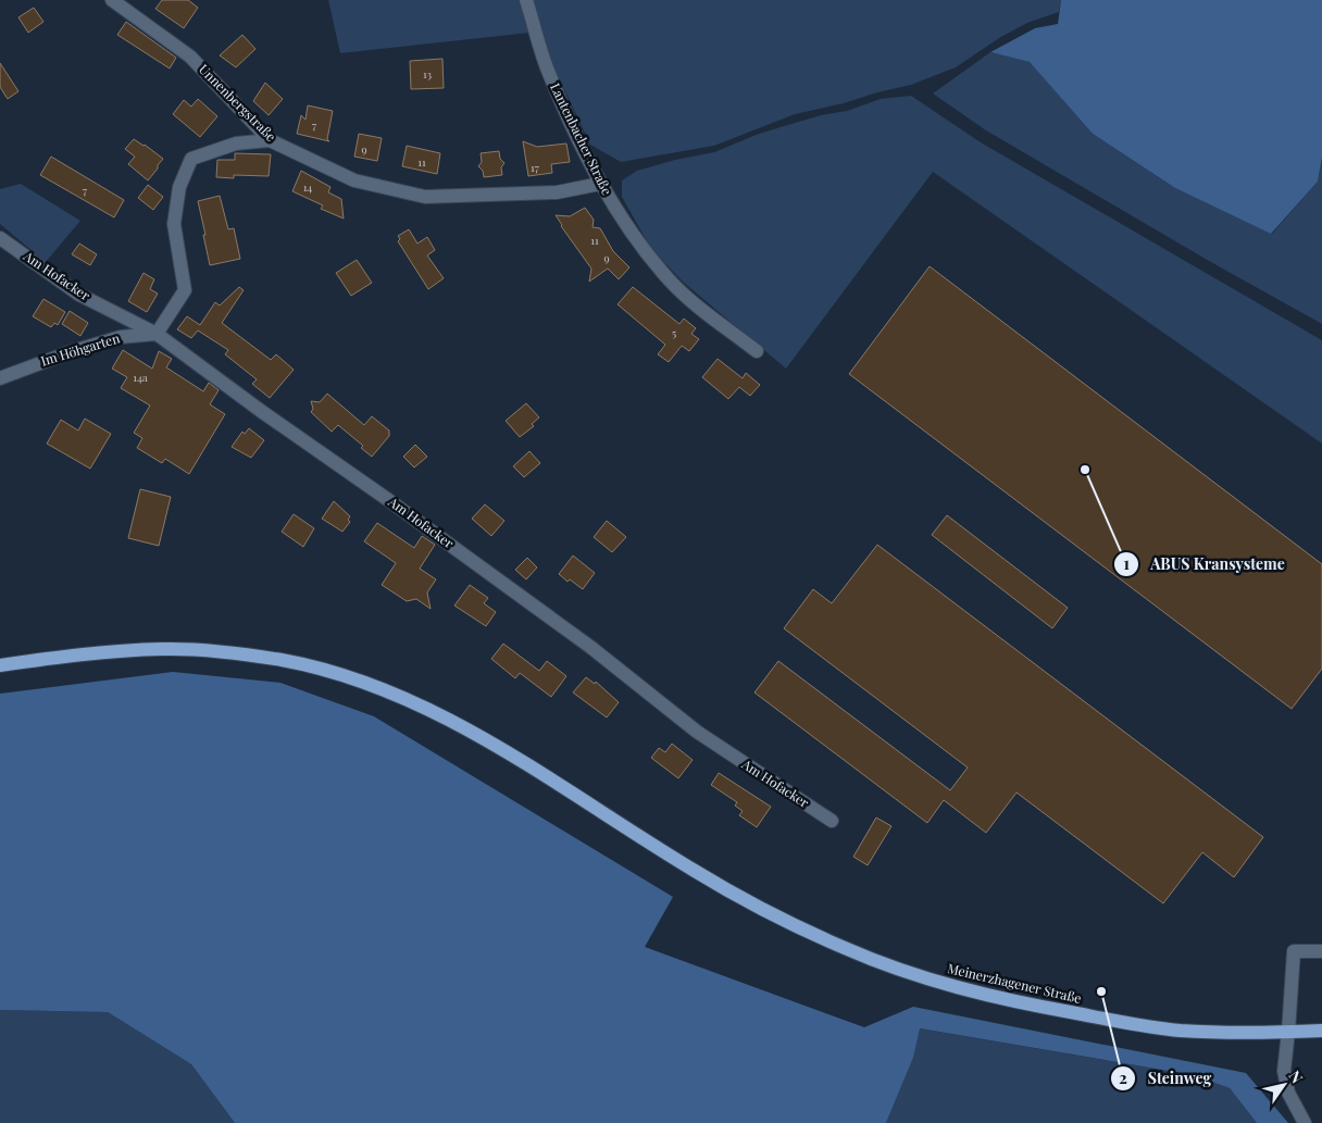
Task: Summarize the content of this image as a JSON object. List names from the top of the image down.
{
  "streets": {
    "main road": ["Meinerzhagener Straße"],
    "street": [
      "Unnenbergstraße",
      "Lantenbacher Straße",
      "Am Hofacker",
      "Im Höhgarten"
    ]
  },
  "crossings": [
    ["Unnenbergstraße", "Lantenbacher Straße"],
    ["Am Hofacker", "Im Höhgarten"]
  ],
  "places": ["ABUS Kransysteme", "Steinweg"],
  "house_numbers": [
    "13",
    "7",
    "9",
    "11",
    "17",
    "14",
    "7",
    "11",
    "9",
    "5",
    "14a"
  ],
  "north": "top right"
}
